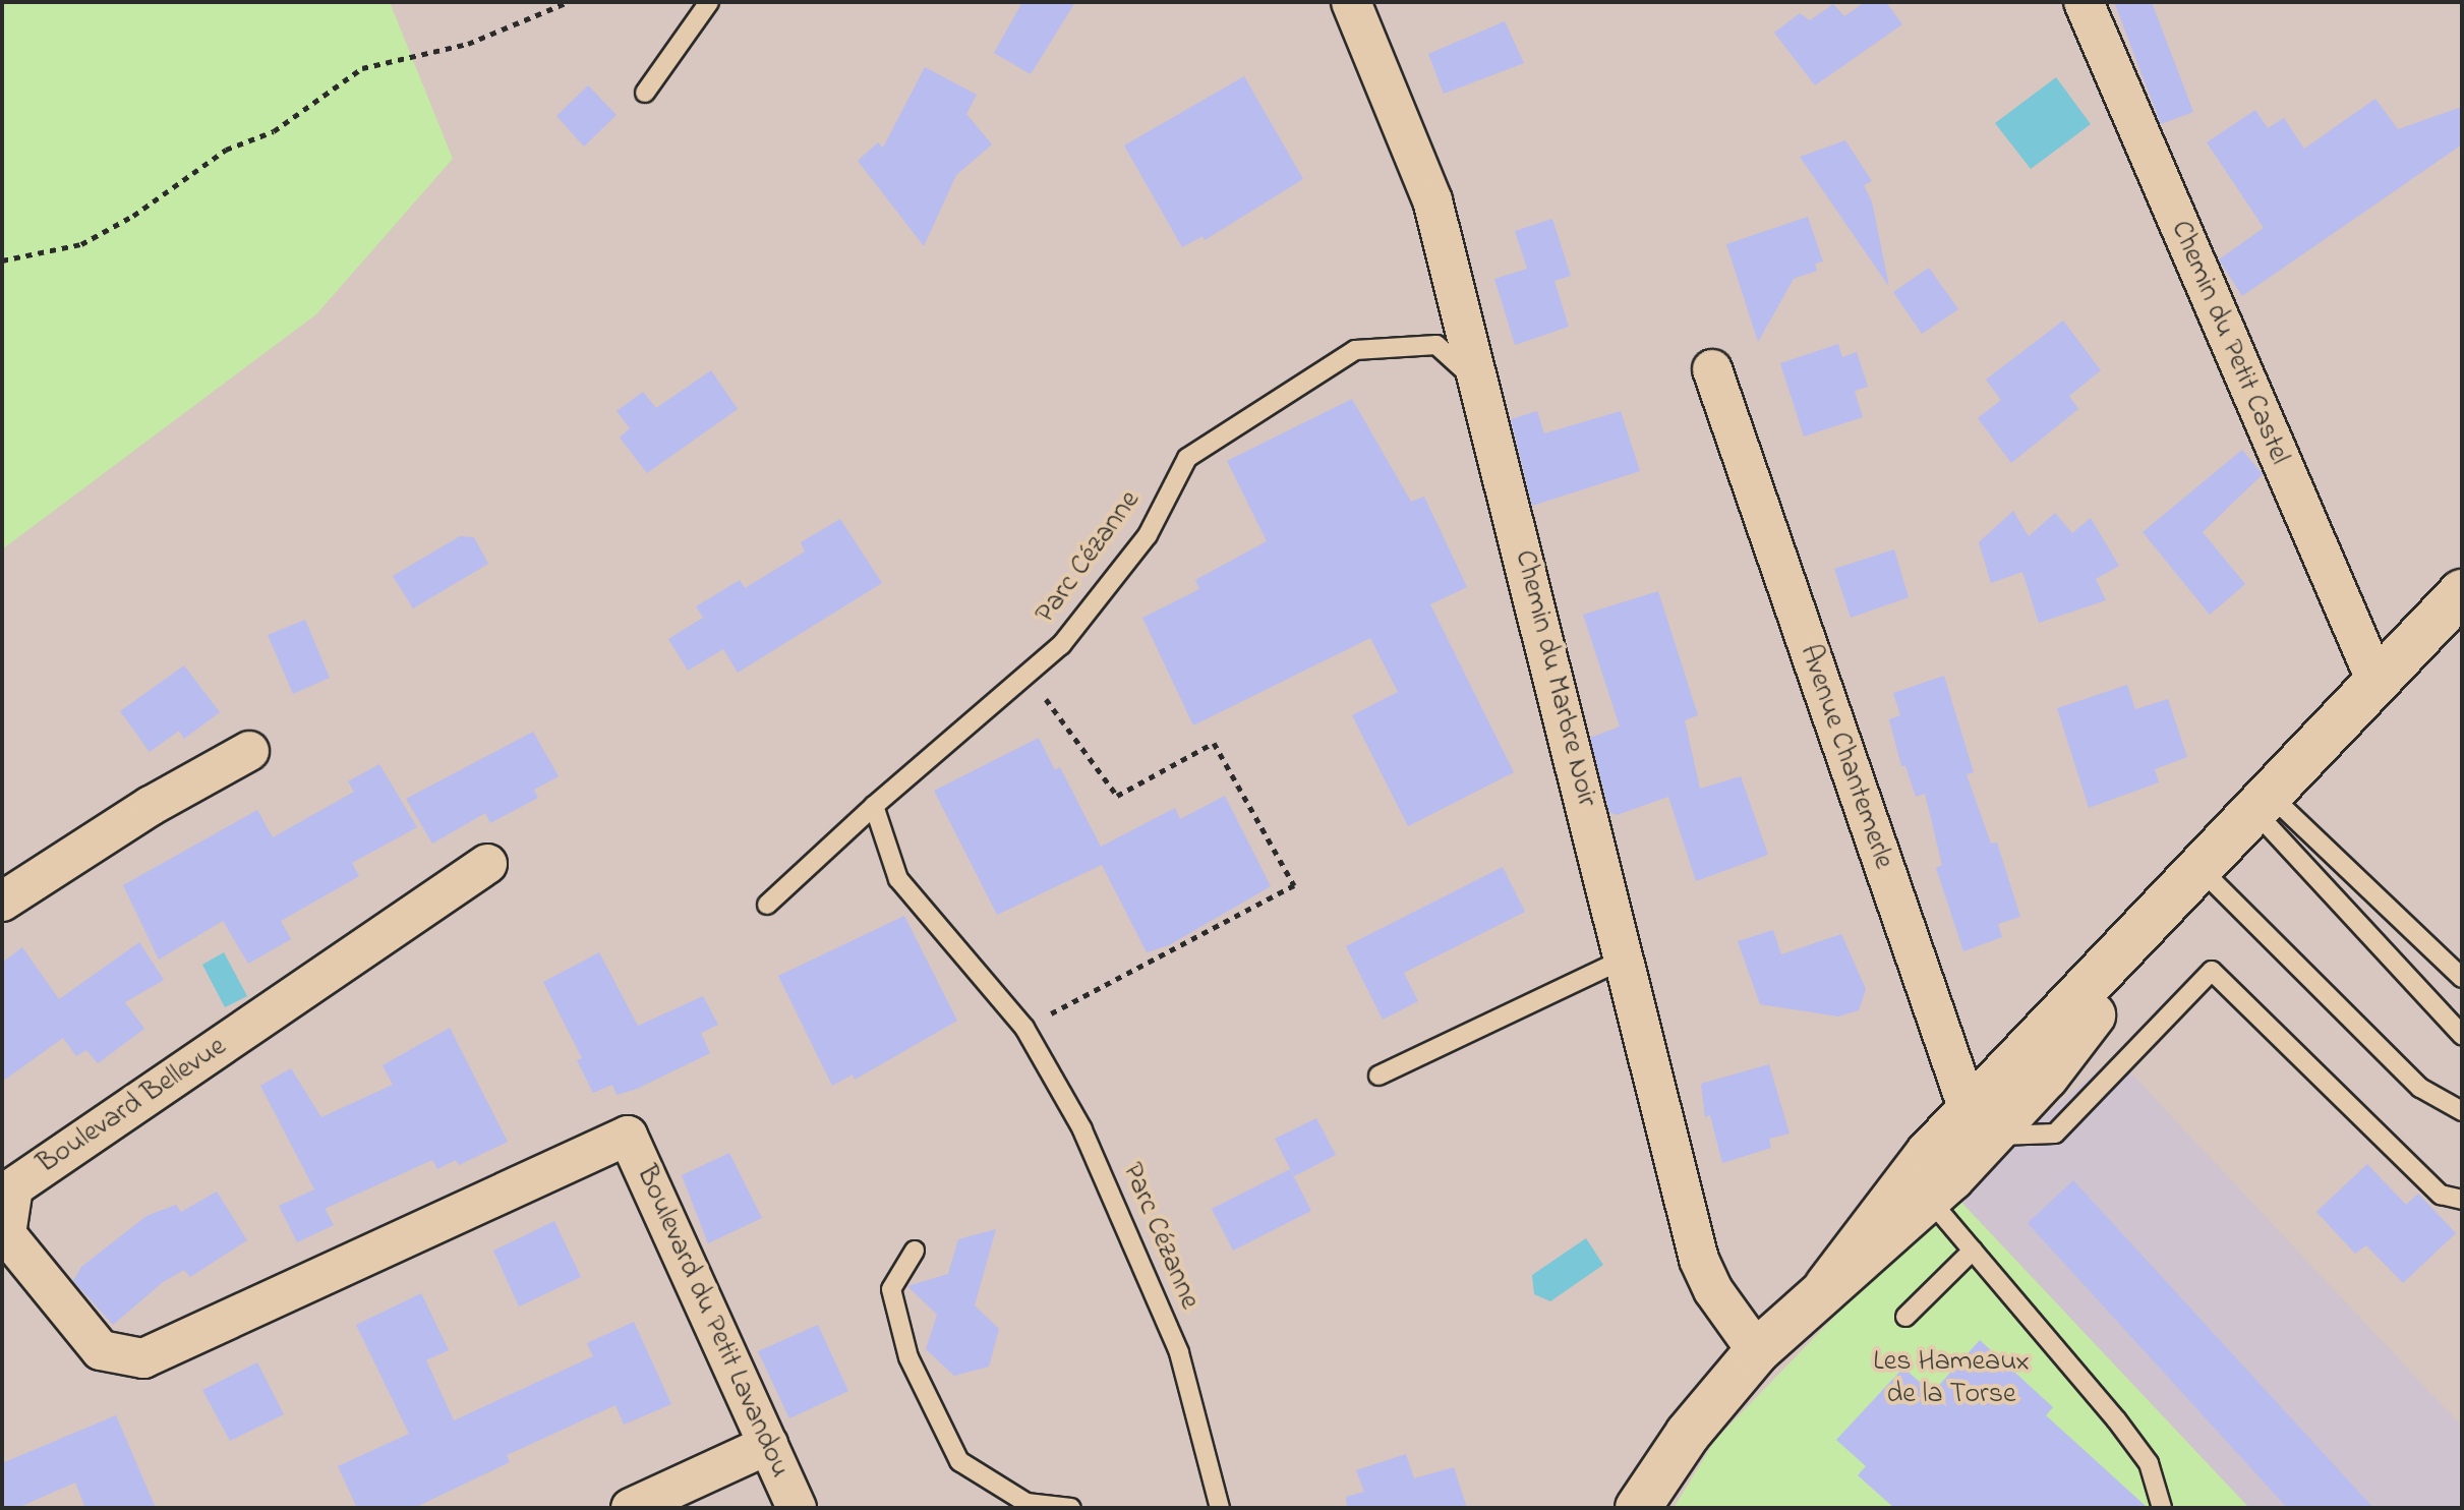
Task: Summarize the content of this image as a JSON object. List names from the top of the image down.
{
  "streets": {
    "street": [
      "Chemin du Petit Castel",
      "Chemin du Marbre Noir",
      "Avenue Chantemerle",
      "Boulevard Bellevue",
      "Boulevard du Petit Lavandou"
    ],
    "lane": ["Parc Cézanne"]
  },
  "crossings": [
    ["Parc Cézanne", "Chemin du Marbre Noir"],
    ["Boulevard Bellevue", "Boulevard du Petit Lavandou"]
  ],
  "parks": ["Les Hameaux de la Torse"]
}
